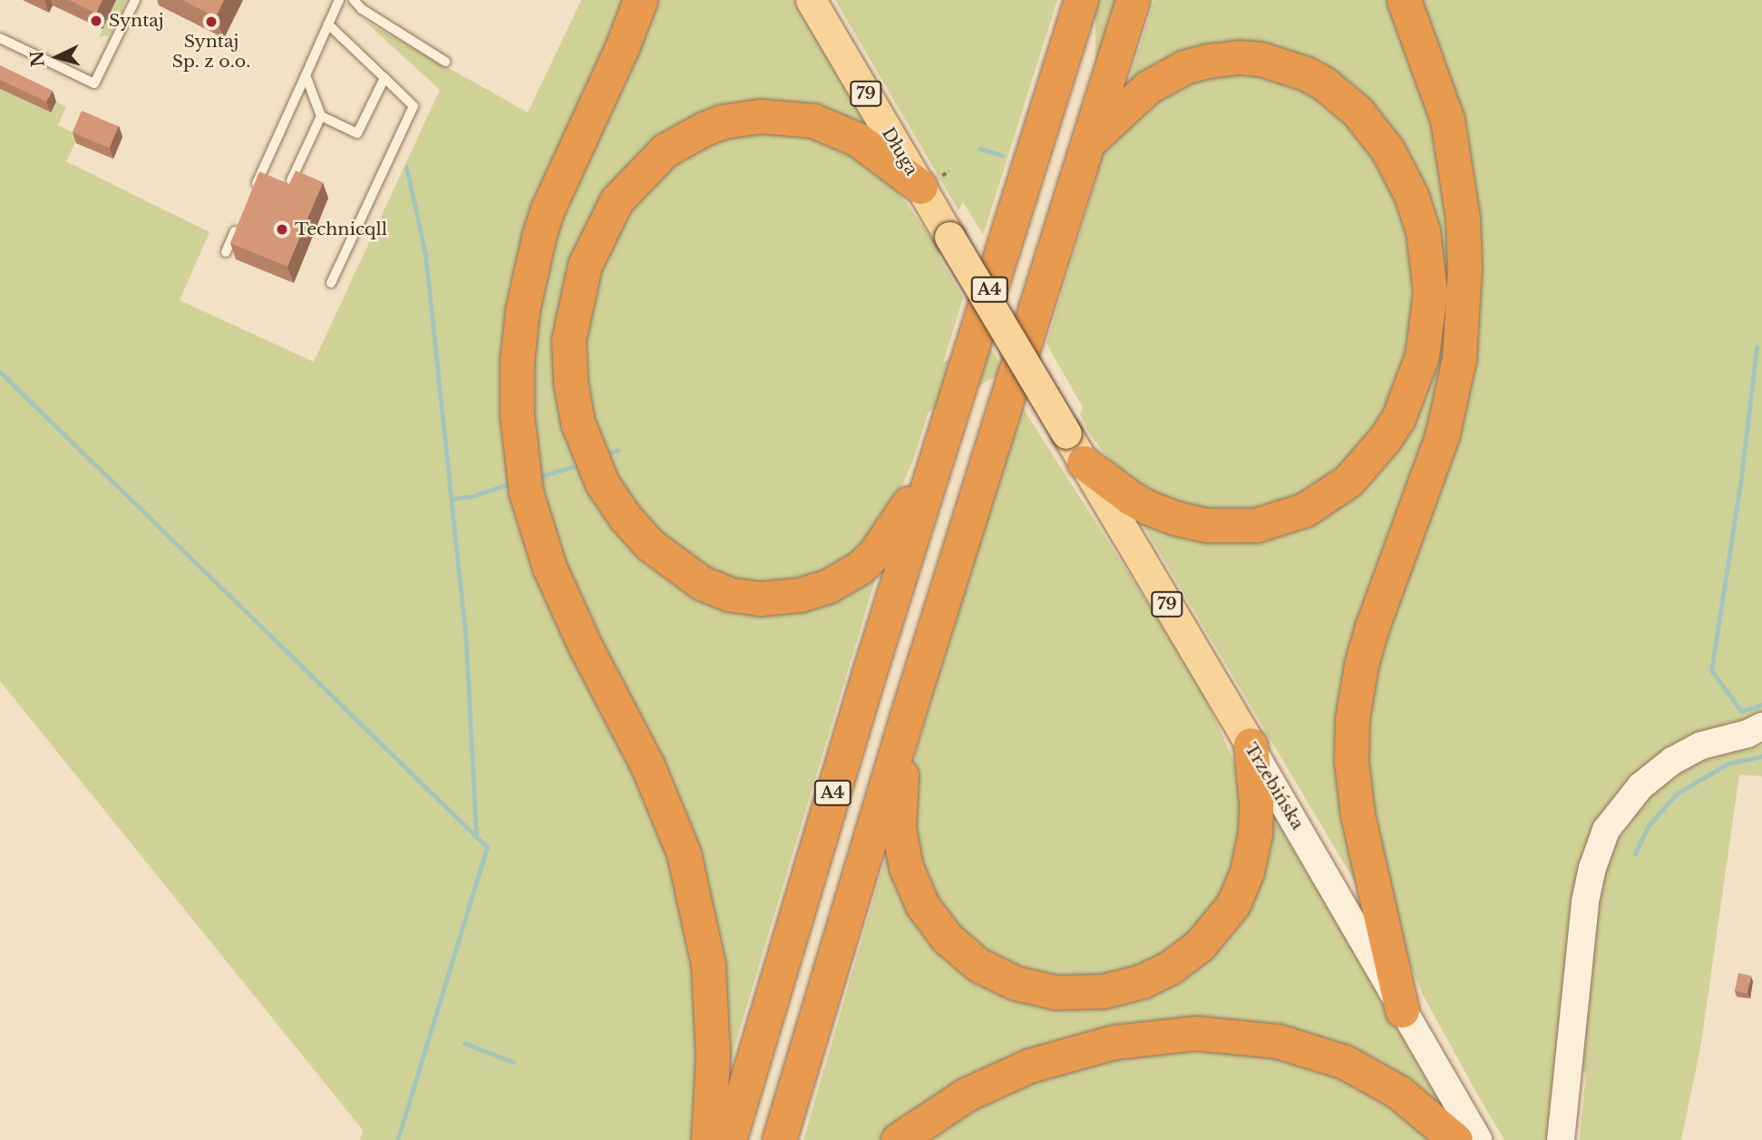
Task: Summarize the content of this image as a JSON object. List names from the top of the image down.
{
  "streets": {
    "highway": ["A4"],
    "main road": ["79", "Długa", "Trzebińska"]
  },
  "crossings": [
    ["Długa", "Trzebińska"]
  ],
  "places": ["Syntaj", "Syntaj Sp. z o.o.", "Technicqll"],
  "north": "left"
}
